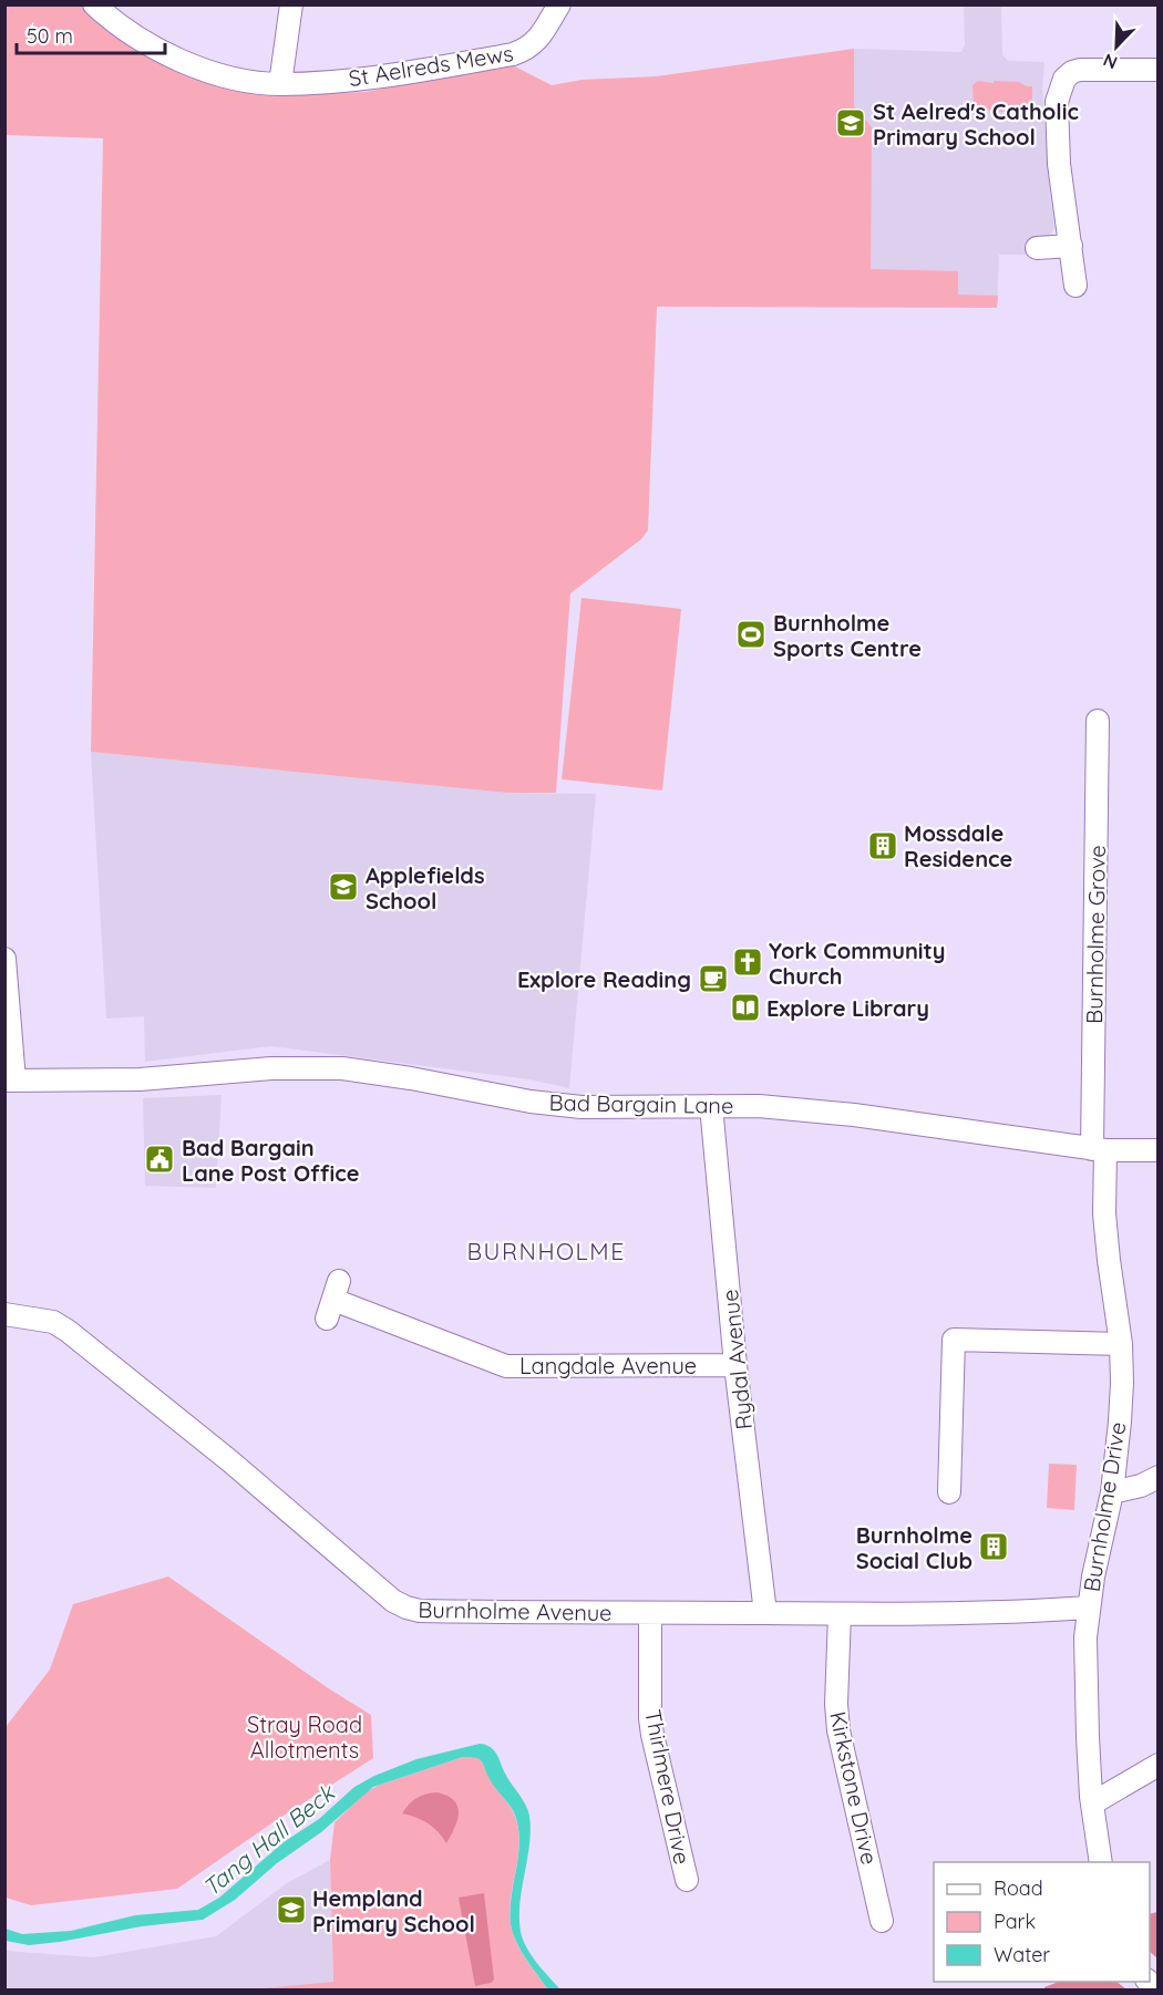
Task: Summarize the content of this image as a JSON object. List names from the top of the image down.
{
  "streets": {
    "street": [
      "St Aelreds Mews",
      "Burnholme Grove",
      "Bad Bargain Lane",
      "Rydal Avenue",
      "Langdale Avenue",
      "Burnholme Drive",
      "Burnholme Avenue",
      "Thirlmere Drive",
      "Kirkstone Drive"
    ]
  },
  "crossings": [
    ["Burnholme Grove", "Bad Bargain Lane"],
    ["Burnholme Grove", "Burnholme Drive"],
    ["Bad Bargain Lane", "Rydal Avenue"],
    ["Bad Bargain Lane", "Burnholme Drive"],
    ["Rydal Avenue", "Langdale Avenue"],
    ["Rydal Avenue", "Burnholme Avenue"],
    ["Burnholme Drive", "Burnholme Avenue"],
    ["Burnholme Avenue", "Thirlmere Drive"],
    ["Burnholme Avenue", "Kirkstone Drive"]
  ],
  "districts": ["BURNHOLME"],
  "water": ["Tang Hall Beck"],
  "parks": ["Stray Road Allotments"],
  "places": {
    "school or university": ["St Aelred's Catholic Primary School", "Applefields School", "Hempland Primary School"],
    "sports": ["Burnholme Sports Centre"],
    "building": ["Mossdale Residence", "Burnholme Social Club"],
    "church": ["York Community Church"],
    "cafe": ["Explore Reading"],
    "library": ["Explore Library"],
    "public building": ["Bad Bargain Lane Post Office"]
  },
  "legend": ["Road", "Park", "Water"],
  "scale_bar": "50 m",
  "north": "bottom left"
}
